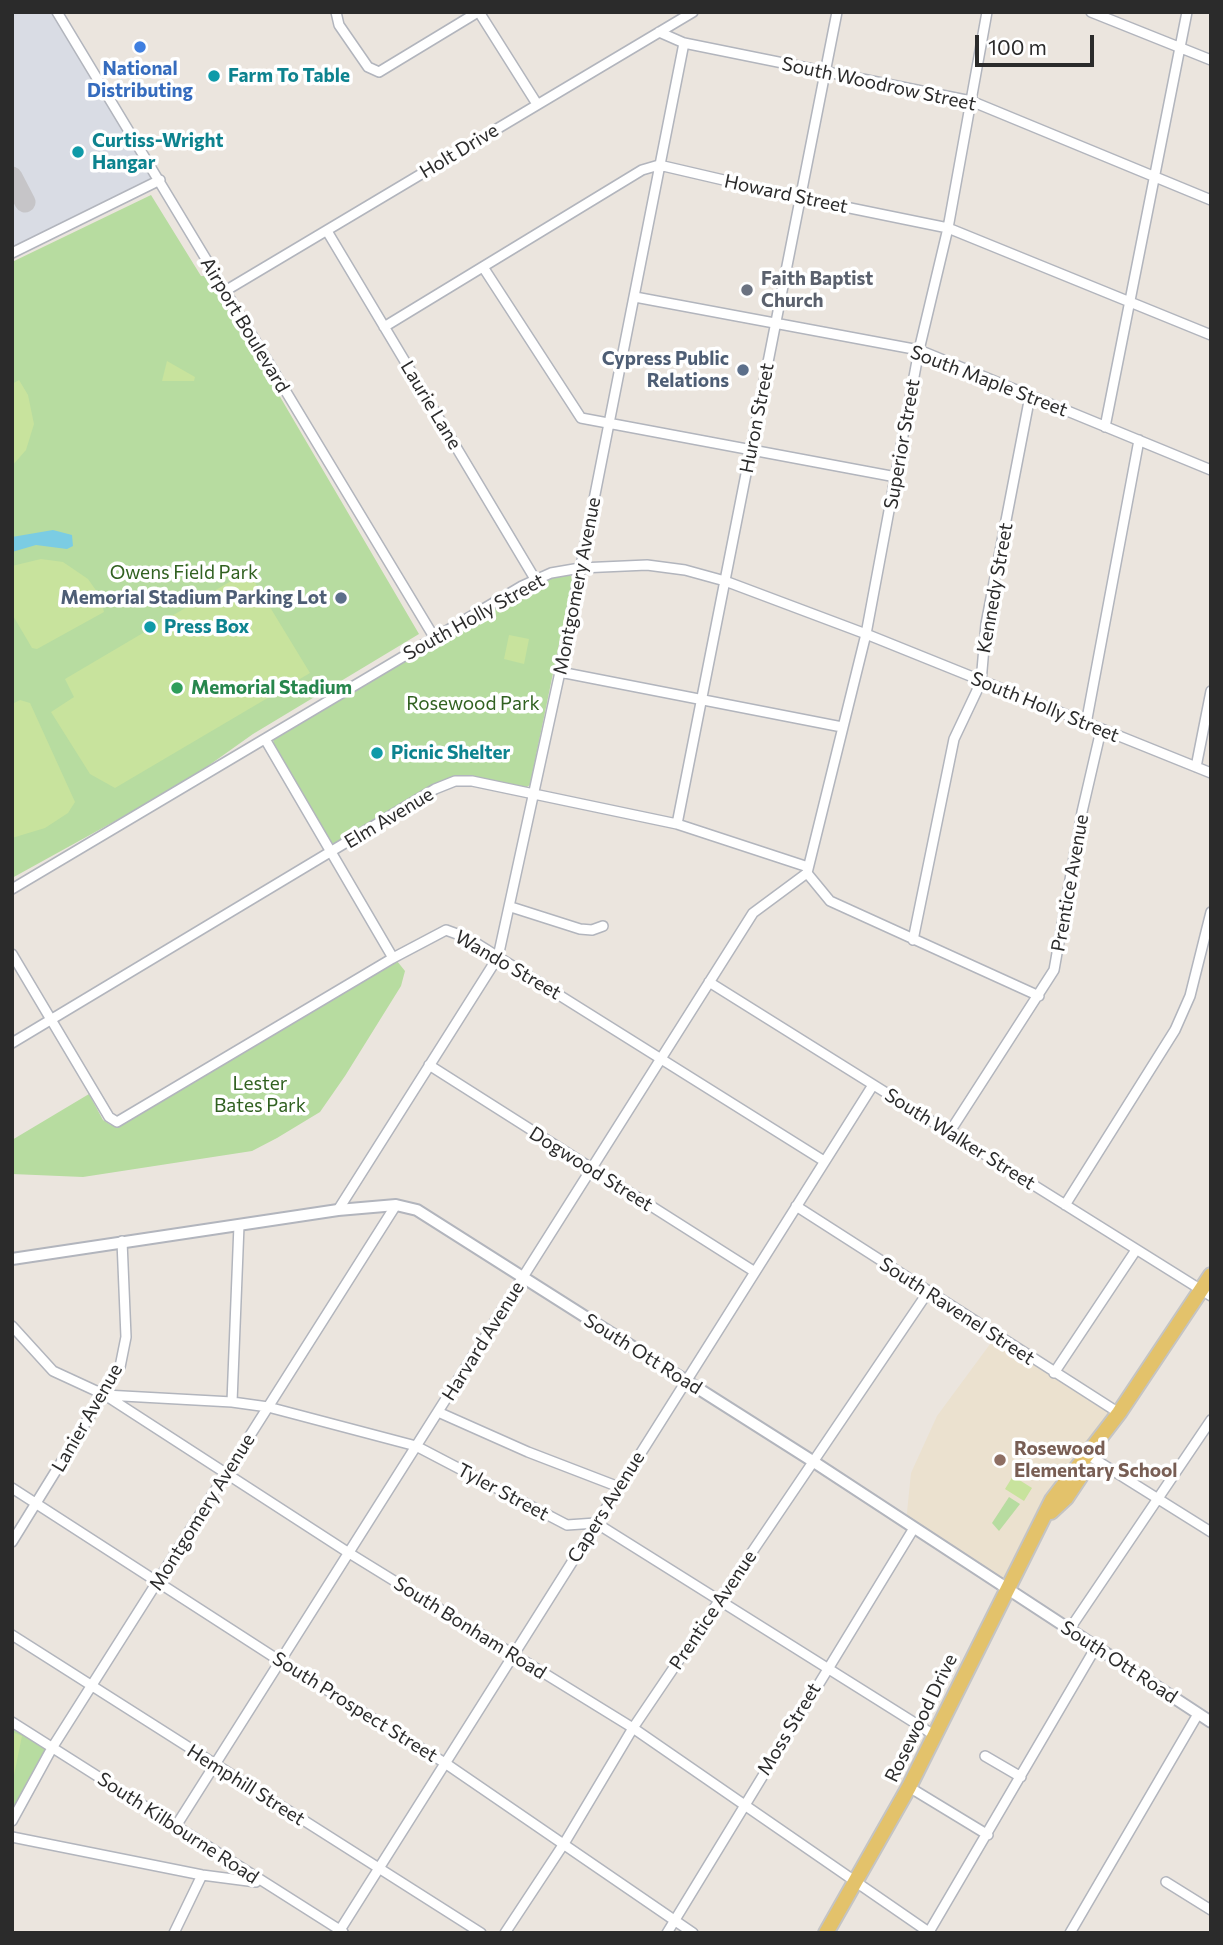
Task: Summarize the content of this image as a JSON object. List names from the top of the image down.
{
  "streets": {
    "main road": ["Rosewood Drive"],
    "street": [
      "South Woodrow Street",
      "Holt Drive",
      "Howard Street",
      "Airport Boulevard",
      "South Maple Street",
      "Laurie Lane",
      "Huron Street",
      "Superior Street",
      "Montgomery Avenue",
      "Kennedy Street",
      "South Holly Street",
      "Elm Avenue",
      "Prentice Avenue",
      "Wando Street",
      "South Walker Street",
      "Dogwood Street",
      "South Ravenel Street",
      "Harvard Avenue",
      "South Ott Road",
      "Lanier Avenue",
      "Tyler Street",
      "Capers Avenue",
      "South Bonham Road",
      "South Prospect Street",
      "Moss Street",
      "Hemphill Street",
      "South Kilbourne Road"
    ]
  },
  "crossings": [
    ["South Woodrow Street", "Holt Drive"],
    ["South Woodrow Street", "Huron Street"],
    ["South Woodrow Street", "Superior Street"],
    ["South Woodrow Street", "Montgomery Avenue"],
    ["Holt Drive", "Airport Boulevard"],
    ["Holt Drive", "Laurie Lane"],
    ["Howard Street", "Huron Street"],
    ["Howard Street", "Superior Street"],
    ["Howard Street", "Montgomery Avenue"],
    ["Airport Boulevard", "South Holly Street"],
    ["South Maple Street", "Huron Street"],
    ["South Maple Street", "Superior Street"],
    ["South Maple Street", "Montgomery Avenue"],
    ["South Maple Street", "Kennedy Street"],
    ["Laurie Lane", "South Holly Street"],
    ["Huron Street", "South Holly Street"],
    ["Huron Street", "Elm Avenue"],
    ["Superior Street", "South Holly Street"],
    ["Superior Street", "Elm Avenue"],
    ["Superior Street", "Harvard Avenue"],
    ["Montgomery Avenue", "South Holly Street"],
    ["Montgomery Avenue", "Elm Avenue"],
    ["Montgomery Avenue", "Wando Street"],
    ["Montgomery Avenue", "Dogwood Street"],
    ["Montgomery Avenue", "South Ott Road"],
    ["Montgomery Avenue", "Tyler Street"],
    ["Montgomery Avenue", "South Bonham Road"],
    ["Montgomery Avenue", "South Prospect Street"],
    ["Montgomery Avenue", "Hemphill Street"],
    ["Montgomery Avenue", "South Kilbourne Road"],
    ["Kennedy Street", "South Holly Street"],
    ["South Holly Street", "Prentice Avenue"],
    ["Elm Avenue", "Wando Street"],
    ["Elm Avenue", "Harvard Avenue"],
    ["Prentice Avenue", "South Walker Street"],
    ["Prentice Avenue", "South Ravenel Street"],
    ["Prentice Avenue", "South Ott Road"],
    ["Prentice Avenue", "South Bonham Road"],
    ["Prentice Avenue", "South Prospect Street"],
    ["Wando Street", "Harvard Avenue"],
    ["Wando Street", "Capers Avenue"],
    ["South Walker Street", "Harvard Avenue"],
    ["South Walker Street", "Capers Avenue"],
    ["South Walker Street", "Rosewood Drive"],
    ["Dogwood Street", "Harvard Avenue"],
    ["Dogwood Street", "Capers Avenue"],
    ["South Ravenel Street", "Capers Avenue"],
    ["South Ravenel Street", "Rosewood Drive"],
    ["Harvard Avenue", "South Ott Road"],
    ["Harvard Avenue", "Tyler Street"],
    ["Harvard Avenue", "South Bonham Road"],
    ["Harvard Avenue", "South Prospect Street"],
    ["Harvard Avenue", "Hemphill Street"],
    ["Harvard Avenue", "South Kilbourne Road"],
    ["South Ott Road", "Lanier Avenue"],
    ["South Ott Road", "Capers Avenue"],
    ["South Ott Road", "Rosewood Drive"],
    ["South Ott Road", "Moss Street"],
    ["Lanier Avenue", "Tyler Street"],
    ["Lanier Avenue", "South Bonham Road"],
    ["Lanier Avenue", "South Prospect Street"],
    ["Tyler Street", "Capers Avenue"],
    ["Tyler Street", "South Bonham Road"],
    ["Capers Avenue", "South Bonham Road"],
    ["Capers Avenue", "South Prospect Street"],
    ["Capers Avenue", "Hemphill Street"],
    ["Capers Avenue", "South Kilbourne Road"],
    ["South Bonham Road", "Rosewood Drive"],
    ["South Bonham Road", "Moss Street"],
    ["South Prospect Street", "Moss Street"]
  ],
  "parks": ["Owens Field Park", "Rosewood Park", "Lester Bates Park"],
  "places": [
    "National Distributing",
    "Farm To Table",
    "Curtiss-Wright Hangar",
    "Faith Baptist Church",
    "Cypress Public Relations",
    "Memorial Stadium Parking Lot",
    "Press Box",
    "Memorial Stadium",
    "Picnic Shelter",
    "Rosewood Elementary School"
  ],
  "scale_bar": "100 m"
}
